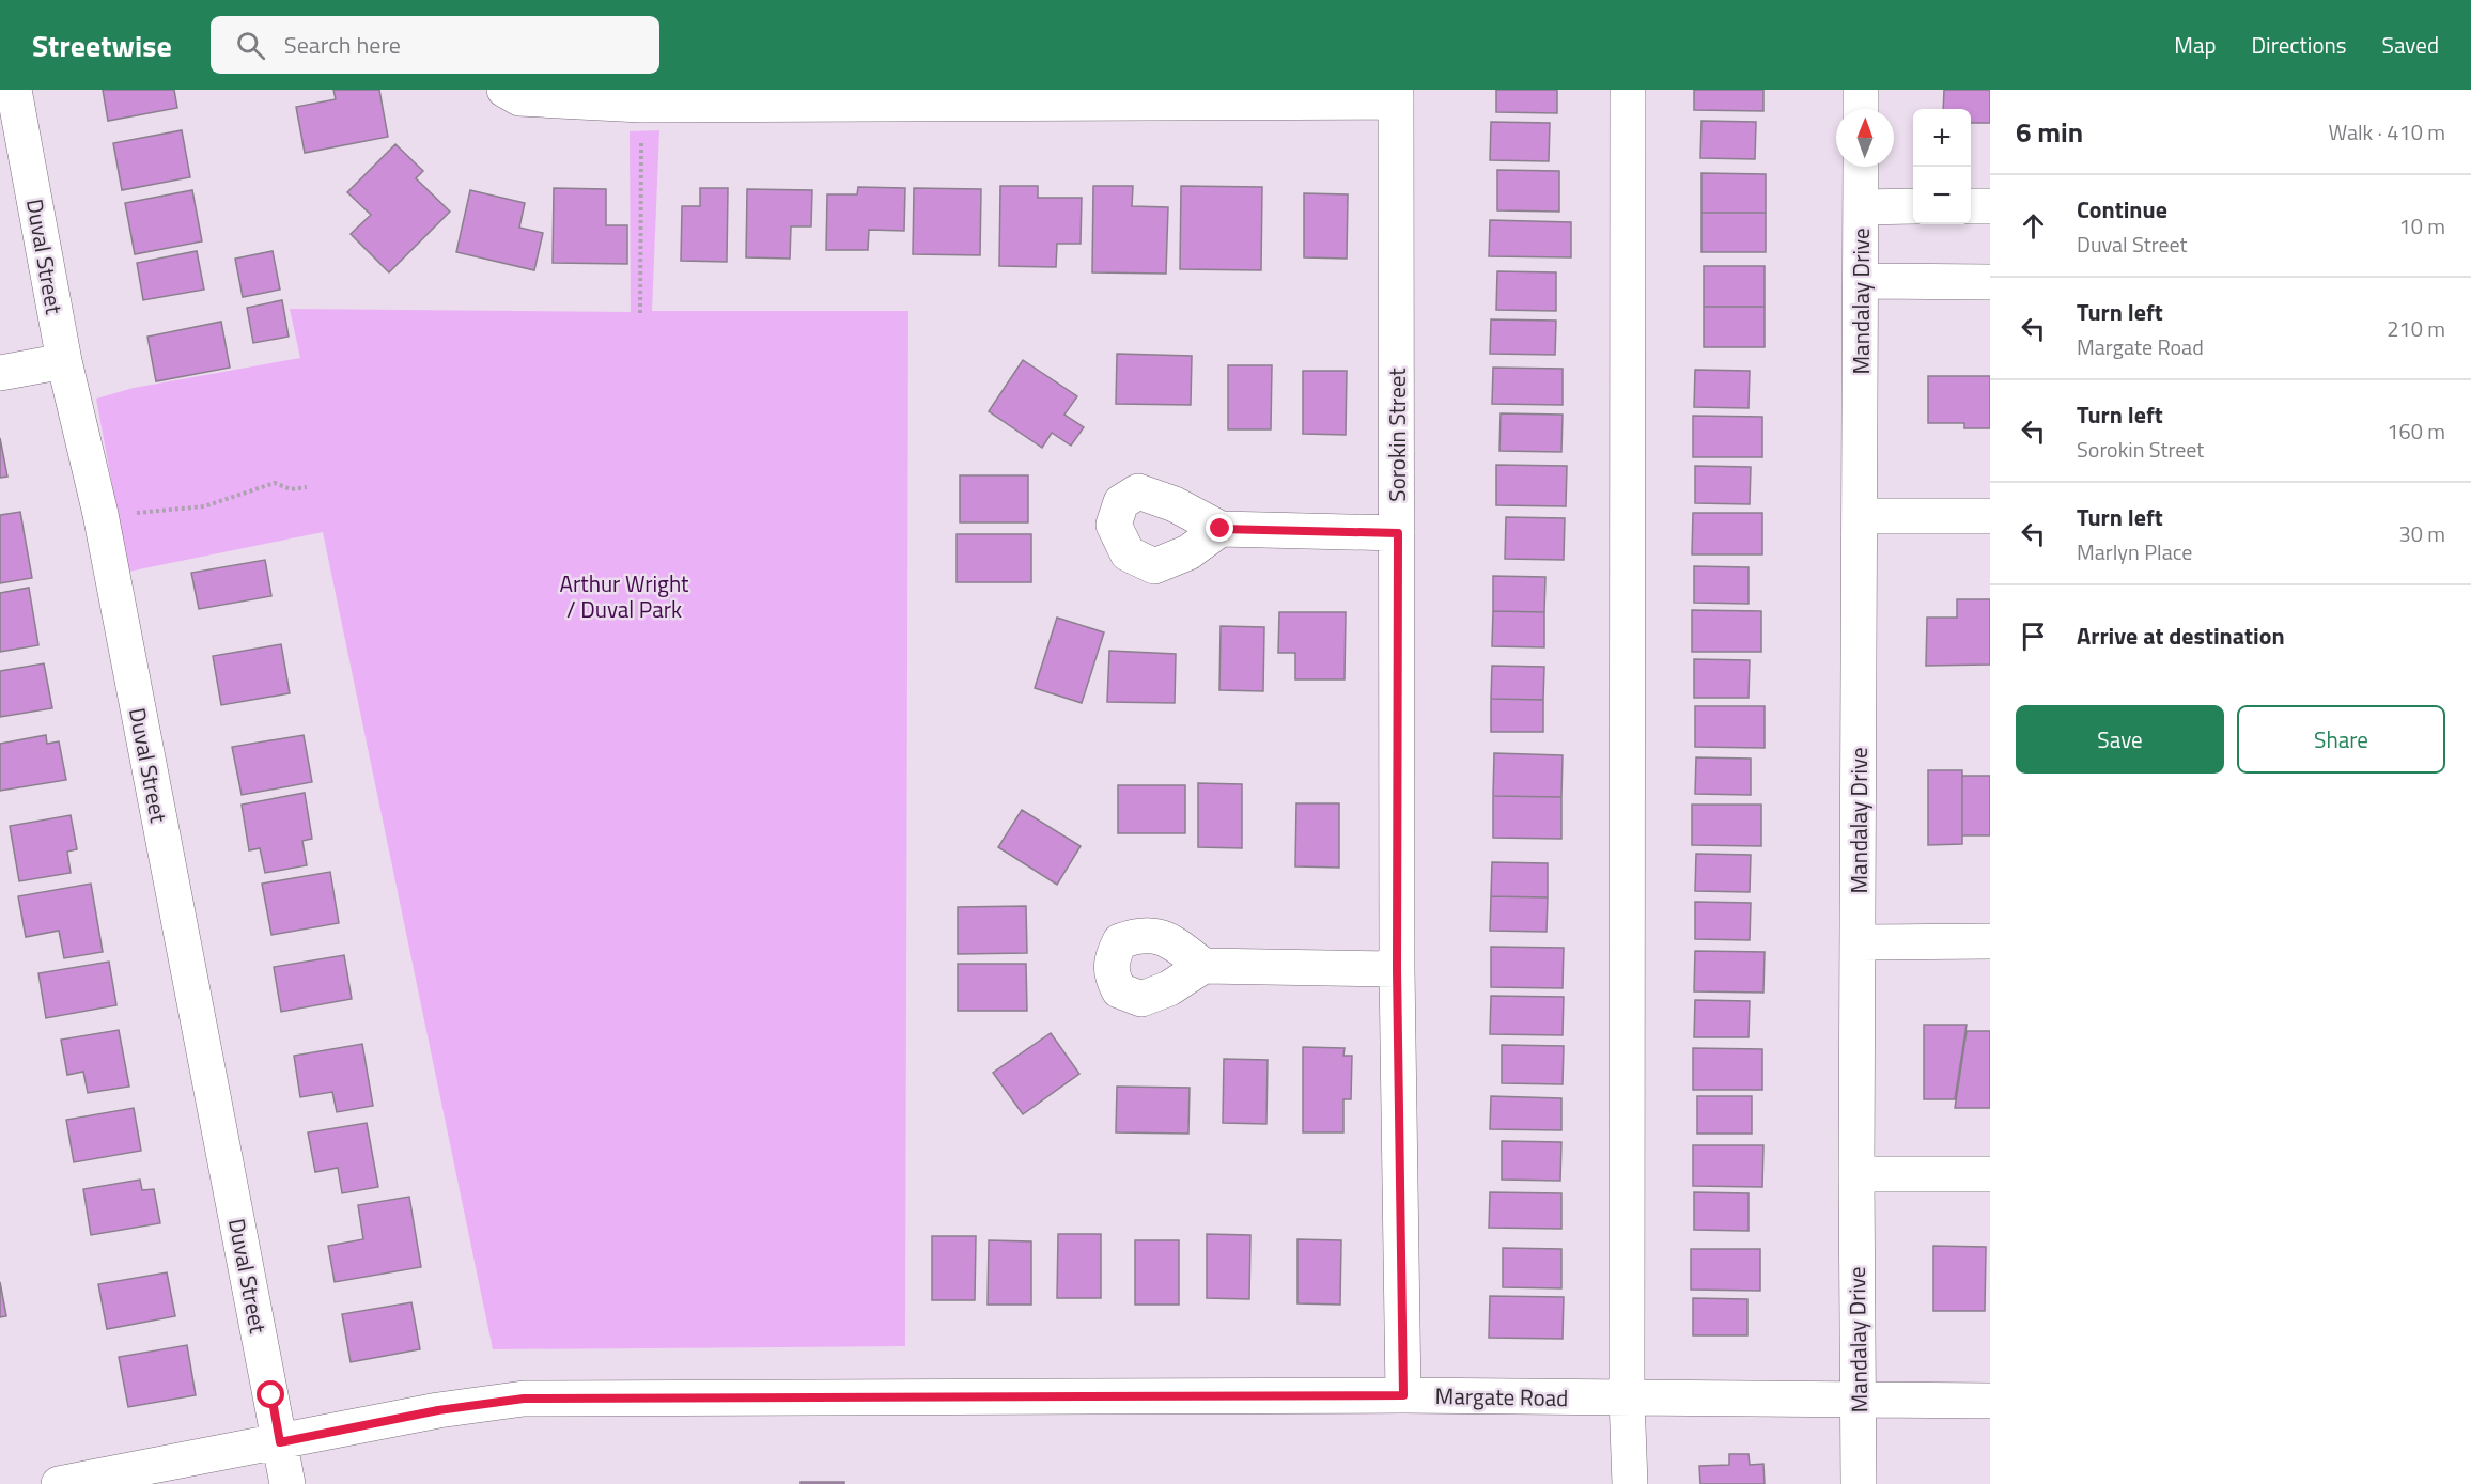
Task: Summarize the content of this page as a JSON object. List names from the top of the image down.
{
  "streets": {
    "street": [
      "Duval Street",
      "Mandalay Drive",
      "Sorokin Street",
      "Margate Road"
    ]
  },
  "crossings": [
    ["Duval Street", "Margate Road"],
    ["Mandalay Drive", "Margate Road"],
    ["Sorokin Street", "Margate Road"]
  ],
  "parks": ["Arthur Wright / Duval Park"],
  "north": "top",
  "page": {
    "header": "Streetwise",
    "search": "Search here",
    "nav": ["Map", "Directions", "Saved"],
    "heading": ["6 min", "Walk · 410 m"],
    "map_buttons": ["+", "−"],
    "list": [
      ["Continue", "Duval Street", "10 m"],
      ["Turn left", "Margate Road", "210 m"],
      ["Turn left", "Sorokin Street", "160 m"],
      ["Turn left", "Marlyn Place", "30 m"],
      "Arrive at destination"
    ],
    "buttons": ["Save", "Share"]
  }
}
